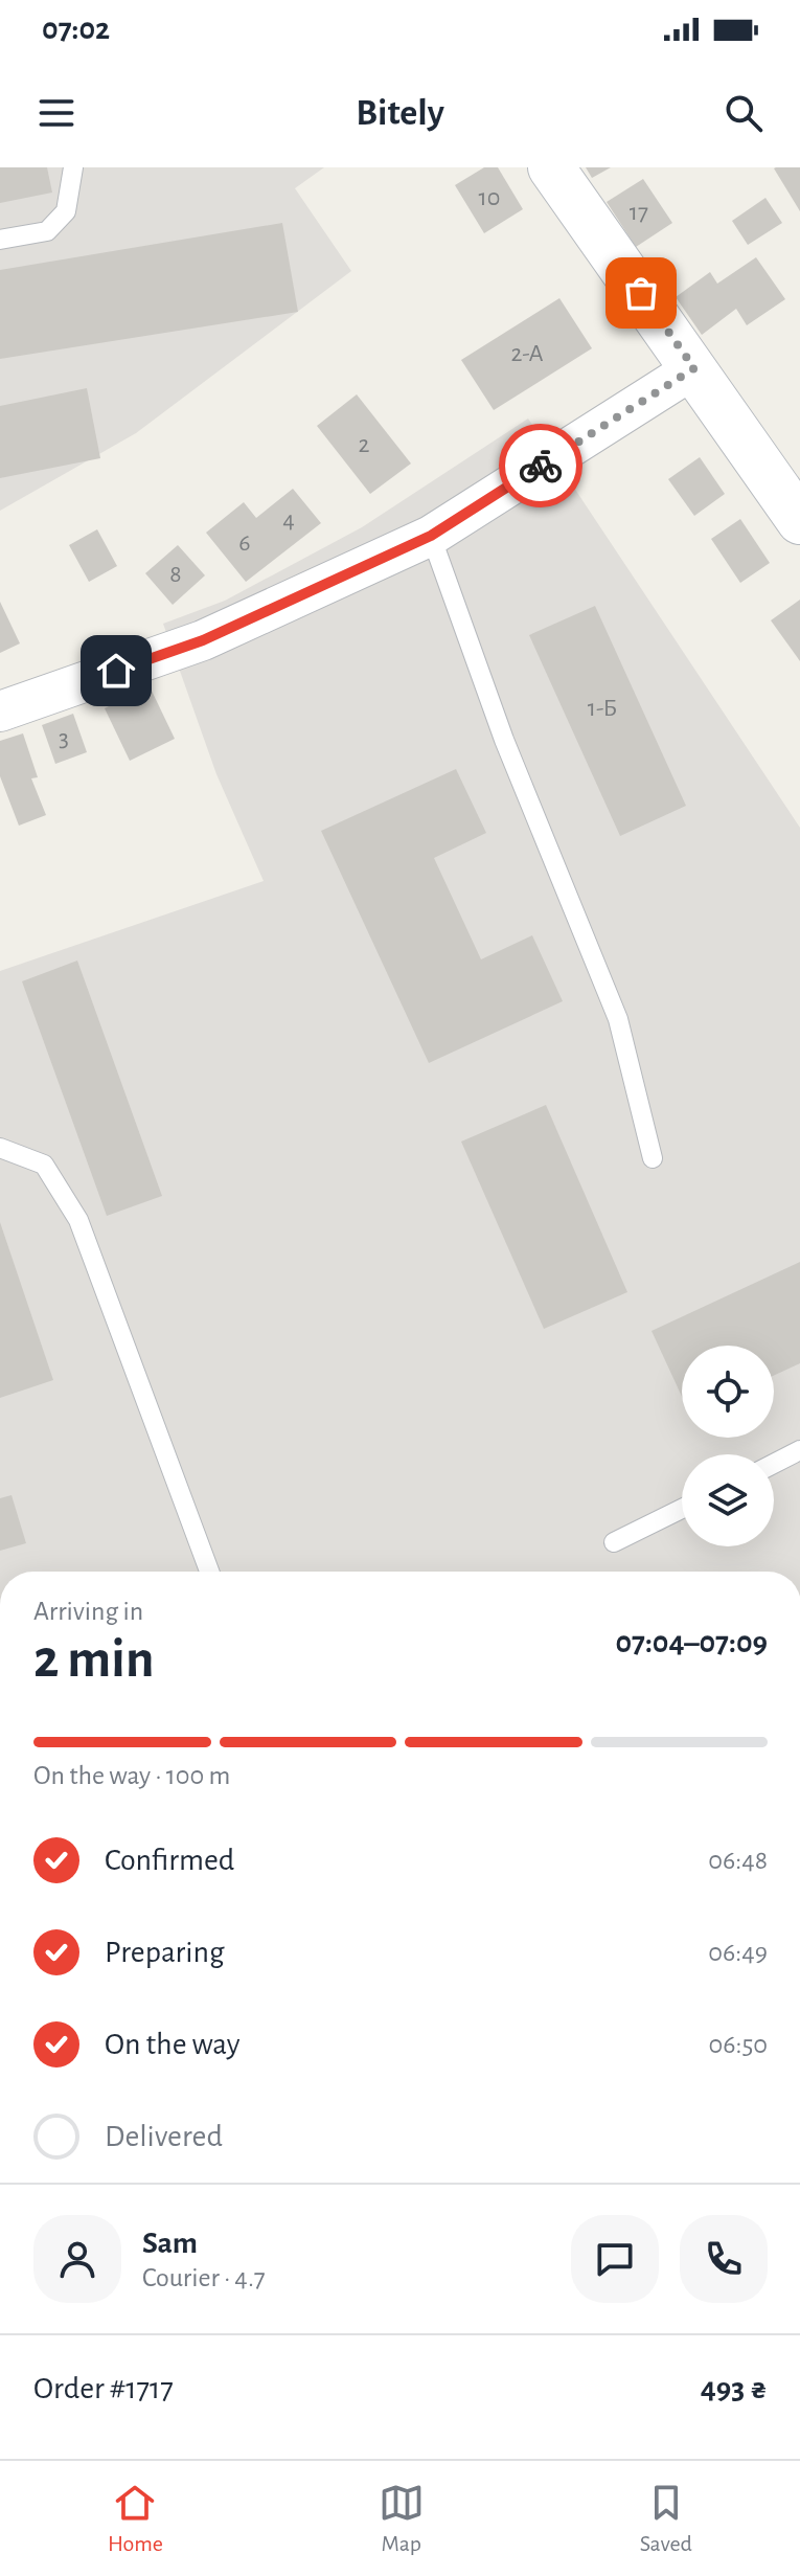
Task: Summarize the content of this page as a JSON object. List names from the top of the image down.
{
  "house_numbers": [
    "10",
    "17",
    "2-А",
    "2",
    "4",
    "6",
    "8",
    "1-Б",
    "3"
  ],
  "page": {
    "status": "07:02",
    "header": "Bitely",
    "heading": ["2 min", "Arriving in", "07:04–07:09"],
    "panel": [
      "Sam",
      "Courier · 4.7",
      "Order #1717",
      "493 ₴"
    ],
    "bar": "On the way · 100 m",
    "list": [
      ["Confirmed", "06:48"],
      ["Preparing", "06:49"],
      ["On the way", "06:50"],
      "Delivered"
    ],
    "tabs": ["Home", "Map", "Saved"]
  }
}
